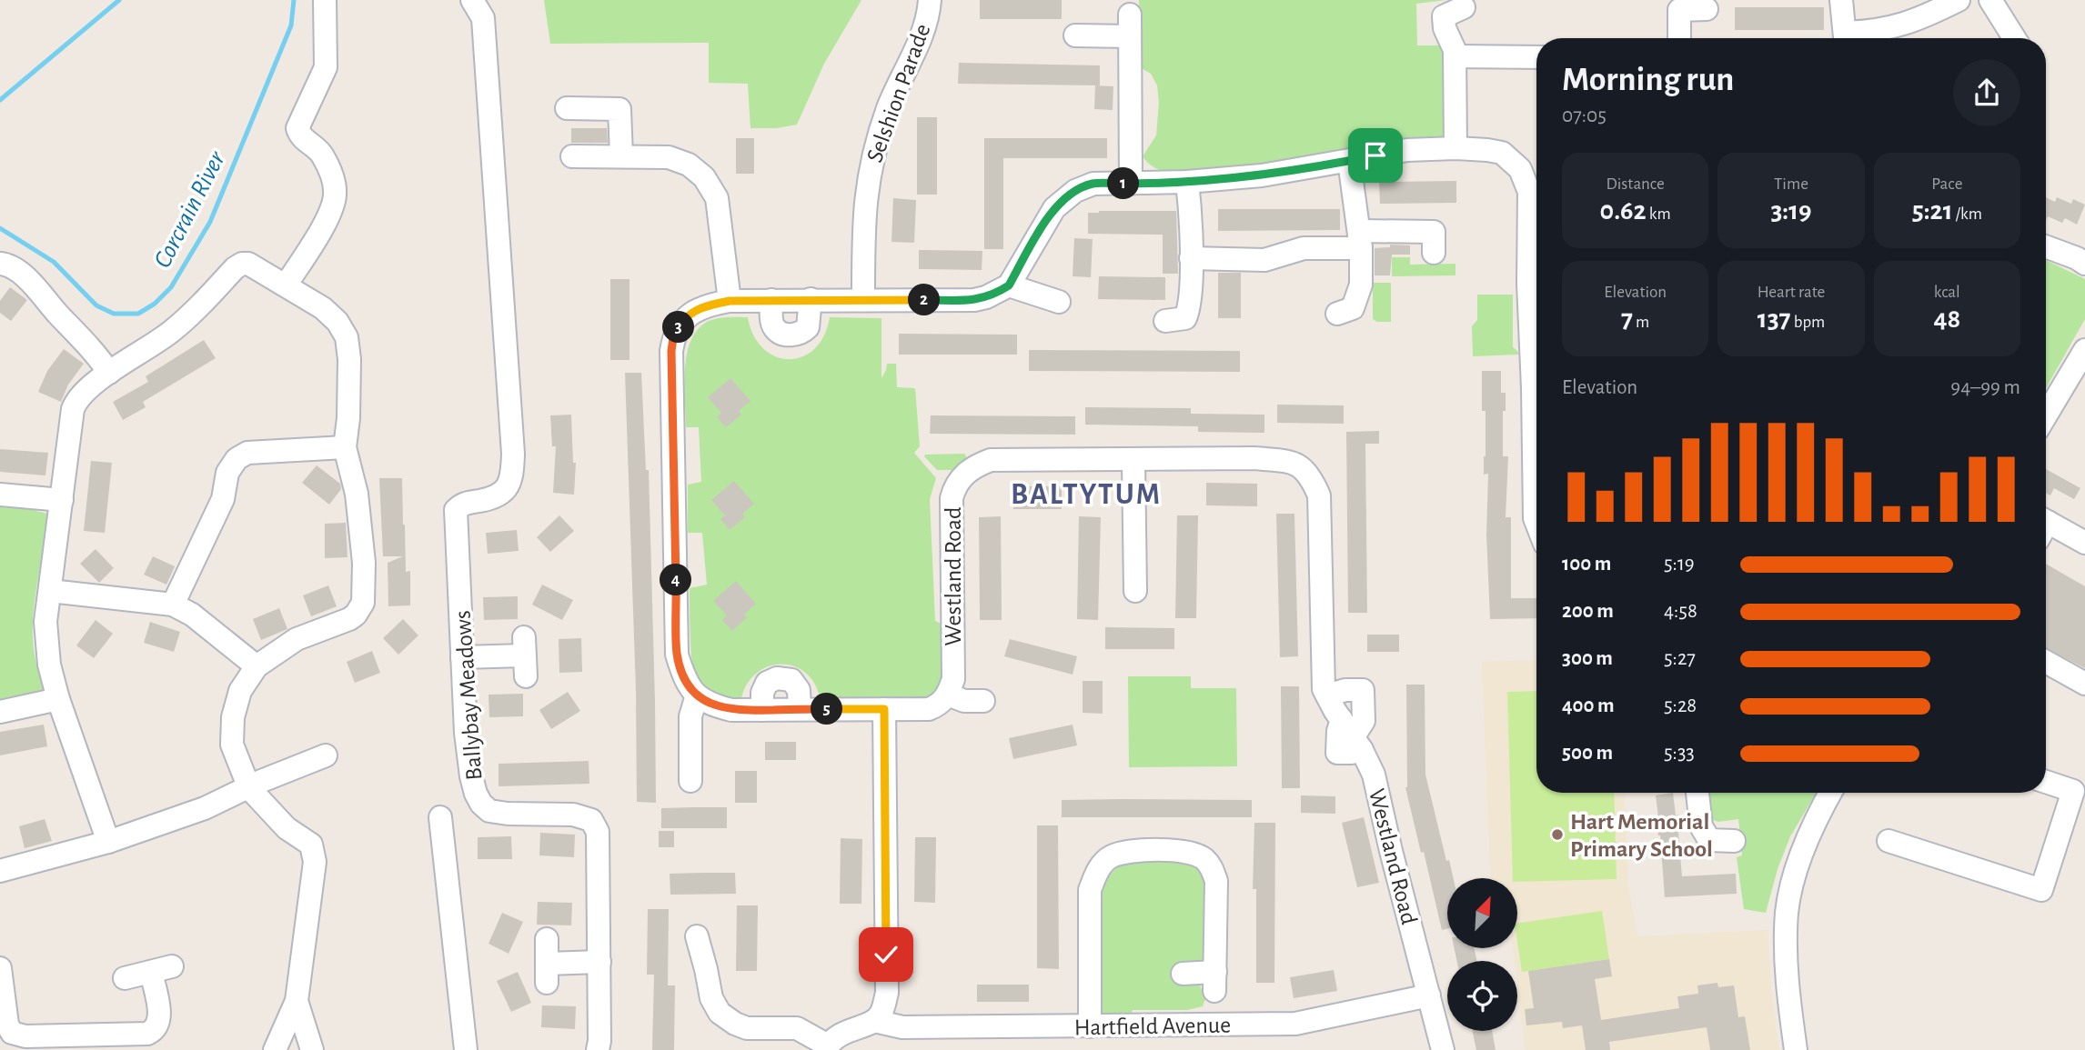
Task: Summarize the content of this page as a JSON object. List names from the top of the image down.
{
  "streets": {
    "street": [
      "Selshion Parade",
      "Westland Road",
      "Ballybay Meadows",
      "Hartfield Avenue"
    ]
  },
  "crossings": [
    ["Westland Road", "Hartfield Avenue"]
  ],
  "districts": ["BALTYTUM"],
  "water": ["Corcrain River"],
  "places": ["Hart Memorial Primary School"],
  "north": "top right",
  "page": {
    "heading": ["Morning run", "07:05"],
    "stats": [
      ["Distance", "0.62 km"],
      ["Time", "3:19"],
      ["Pace", "5:21 /km"],
      ["Elevation", "7 m"],
      ["Heart rate", "137 bpm"],
      ["kcal", "48"]
    ],
    "pins": [
      "1",
      "2",
      "3",
      "4",
      "5"
    ],
    "chart": ["Elevation", "94–99 m"],
    "list": [
      {
        "name": "100 m",
        "note": "5:19"
      },
      {
        "name": "200 m",
        "note": "4:58"
      },
      {
        "name": "300 m",
        "note": "5:27"
      },
      {
        "name": "400 m",
        "note": "5:28"
      },
      {
        "name": "500 m",
        "note": "5:33"
      }
    ]
  }
}
